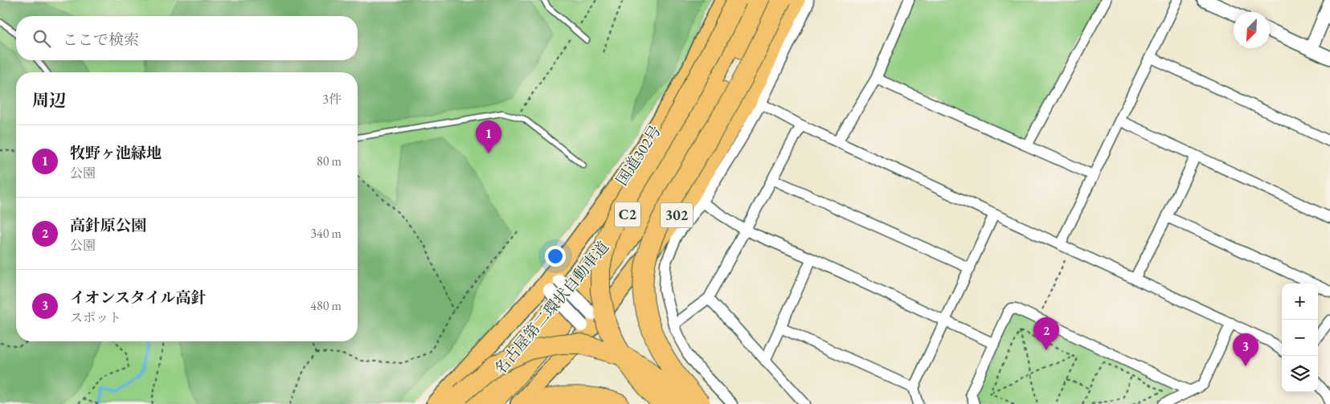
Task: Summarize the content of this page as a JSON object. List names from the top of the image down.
{
  "streets": {
    "highway": [
      "国道302号",
      "C2",
      "302",
      "名古屋第二環状自動車道"
    ]
  },
  "north": "bottom left",
  "page": {
    "search": "ここで検索",
    "heading": ["周辺", "3件"],
    "pins": ["1", "2", "3"],
    "list": [
      {
        "mark": "1",
        "name": "牧野ヶ池緑地",
        "note": "公園",
        "value": "80 m"
      },
      {
        "mark": "2",
        "name": "高針原公園",
        "note": "公園",
        "value": "340 m"
      },
      {
        "mark": "3",
        "name": "イオンスタイル高針",
        "note": "スポット",
        "value": "480 m"
      }
    ],
    "map_buttons": ["+", "−"]
  }
}
